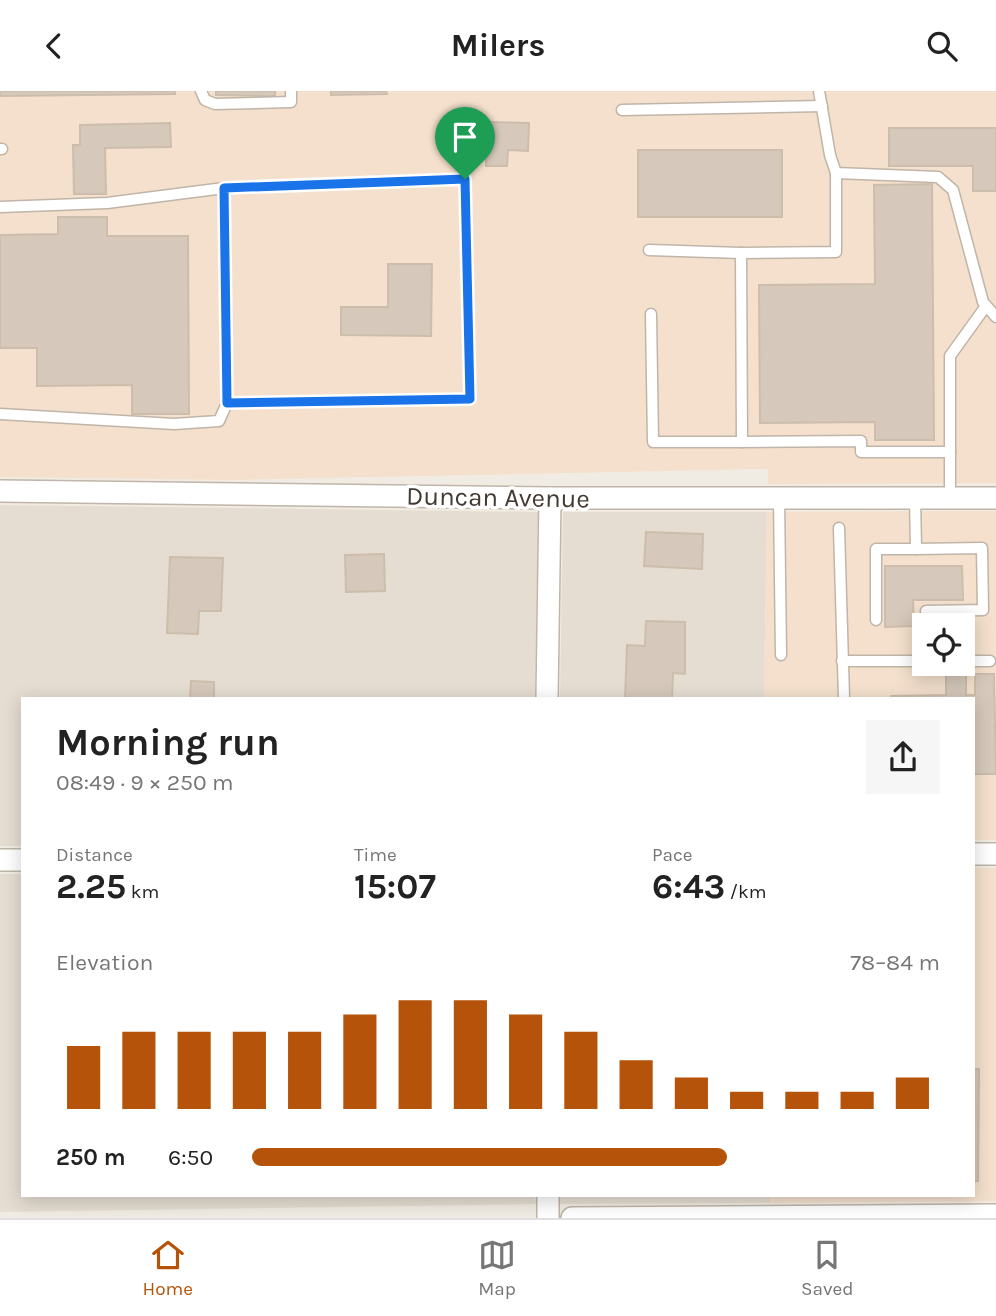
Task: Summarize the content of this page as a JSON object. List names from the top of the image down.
{
  "streets": {
    "street": ["Duncan Avenue"]
  },
  "page": {
    "header": "Milers",
    "heading": ["Morning run", "08:49 · 9 × 250 m"],
    "stats": [
      ["Distance", "2.25 km"],
      ["Time", "15:07"],
      ["Pace", "6:43 /km"]
    ],
    "chart": ["Elevation", "78–84 m"],
    "list": [
      {
        "name": "250 m",
        "note": "6:50"
      }
    ],
    "tabs": ["Home", "Map", "Saved"]
  }
}
